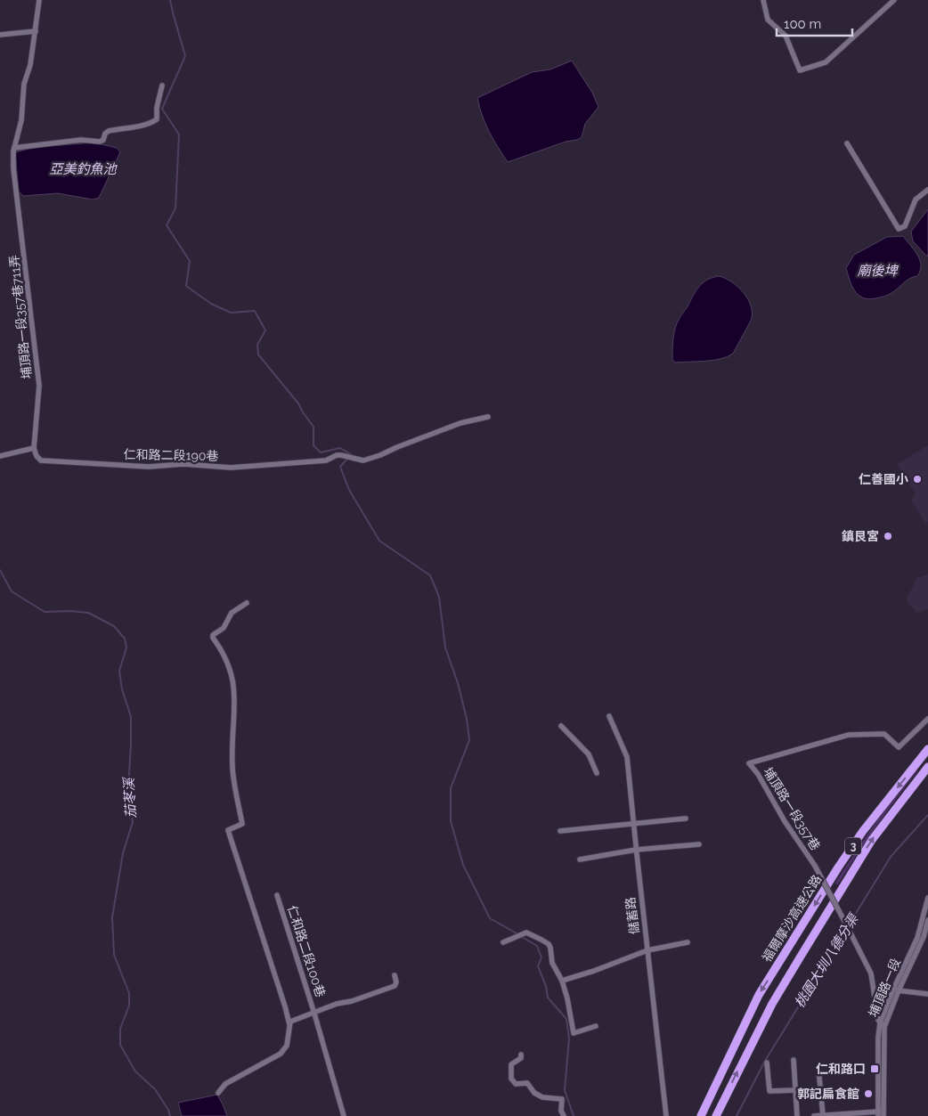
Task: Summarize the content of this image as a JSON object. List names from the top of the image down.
{
  "streets": {
    "highway": ["3", "福爾摩沙高速公路"],
    "street": [
      "埔頂路一段357巷711弄",
      "仁和路二段190巷",
      "埔頂路一段357巷",
      "儲蓄路",
      "仁和路二段100巷",
      "埔頂路一段"
    ]
  },
  "crossings": [
    ["埔頂路一段357巷711弄", "仁和路二段190巷"],
    ["埔頂路一段357巷", "埔頂路一段"]
  ],
  "water": [
    "亞美釣魚池",
    "廟後埤",
    "茄苳溪",
    "桃園大圳八德分渠"
  ],
  "places": {
    "other": ["仁善國小", "鎮艮宮", "郭記扁食館"],
    "transit": ["仁和路口"]
  },
  "scale_bar": "100 m"
}
